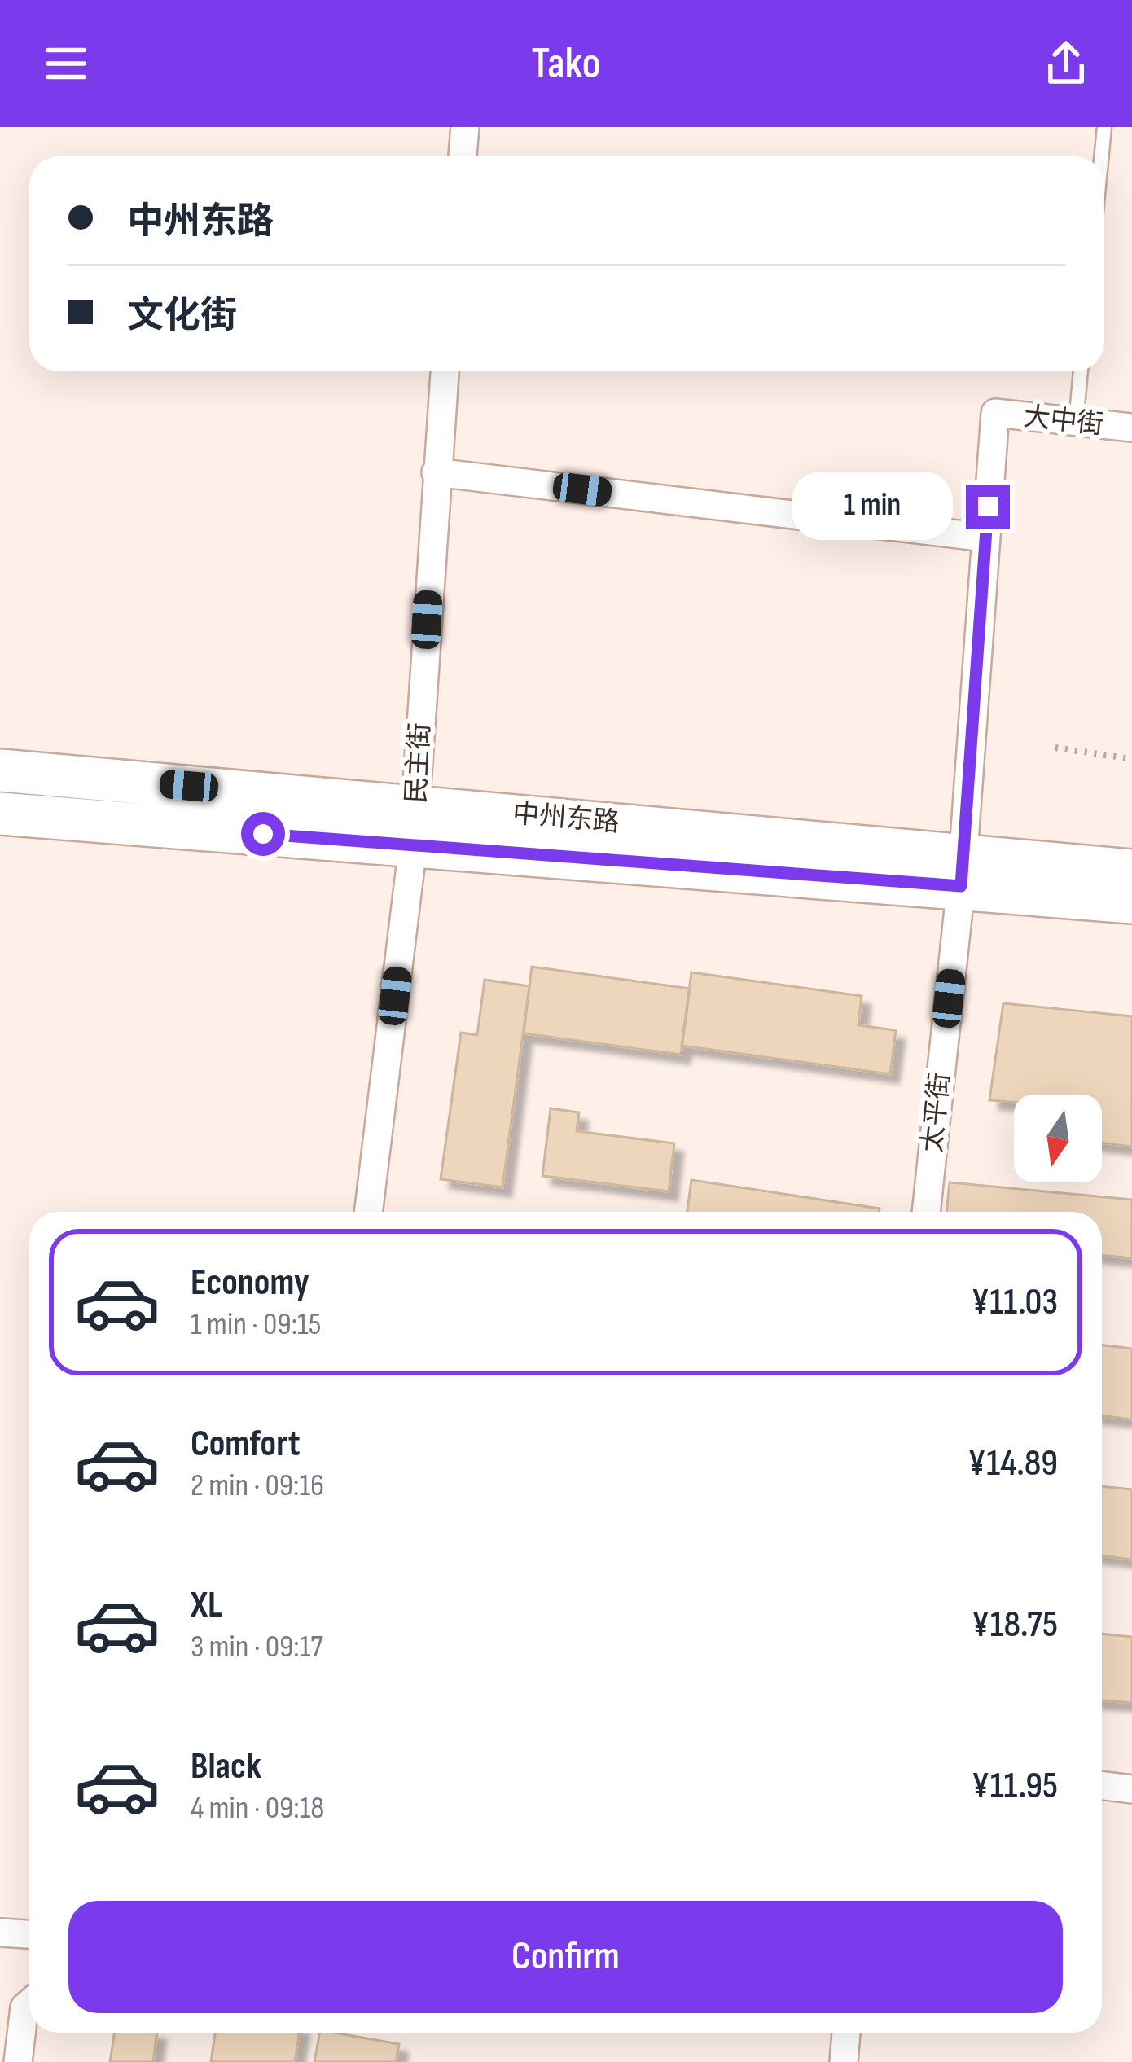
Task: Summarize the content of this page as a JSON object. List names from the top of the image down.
{
  "streets": {
    "main road": ["中州东路"],
    "street": ["大中街", "民主街", "太平街"]
  },
  "crossings": [
    ["大中街", "太平街"],
    ["民主街", "中州东路"],
    ["中州东路", "太平街"]
  ],
  "north": "bottom",
  "page": {
    "header": "Tako",
    "banner": ["中州东路", "文化街"],
    "bubble": "1 min",
    "list": [
      {
        "name": "Economy",
        "note": "1 min · 09:15",
        "value": "¥11.03"
      },
      {
        "name": "Comfort",
        "note": "2 min · 09:16",
        "value": "¥14.89"
      },
      {
        "name": "XL",
        "note": "3 min · 09:17",
        "value": "¥18.75"
      },
      {
        "name": "Black",
        "note": "4 min · 09:18",
        "value": "¥11.95"
      }
    ],
    "buttons": "Confirm"
  }
}
